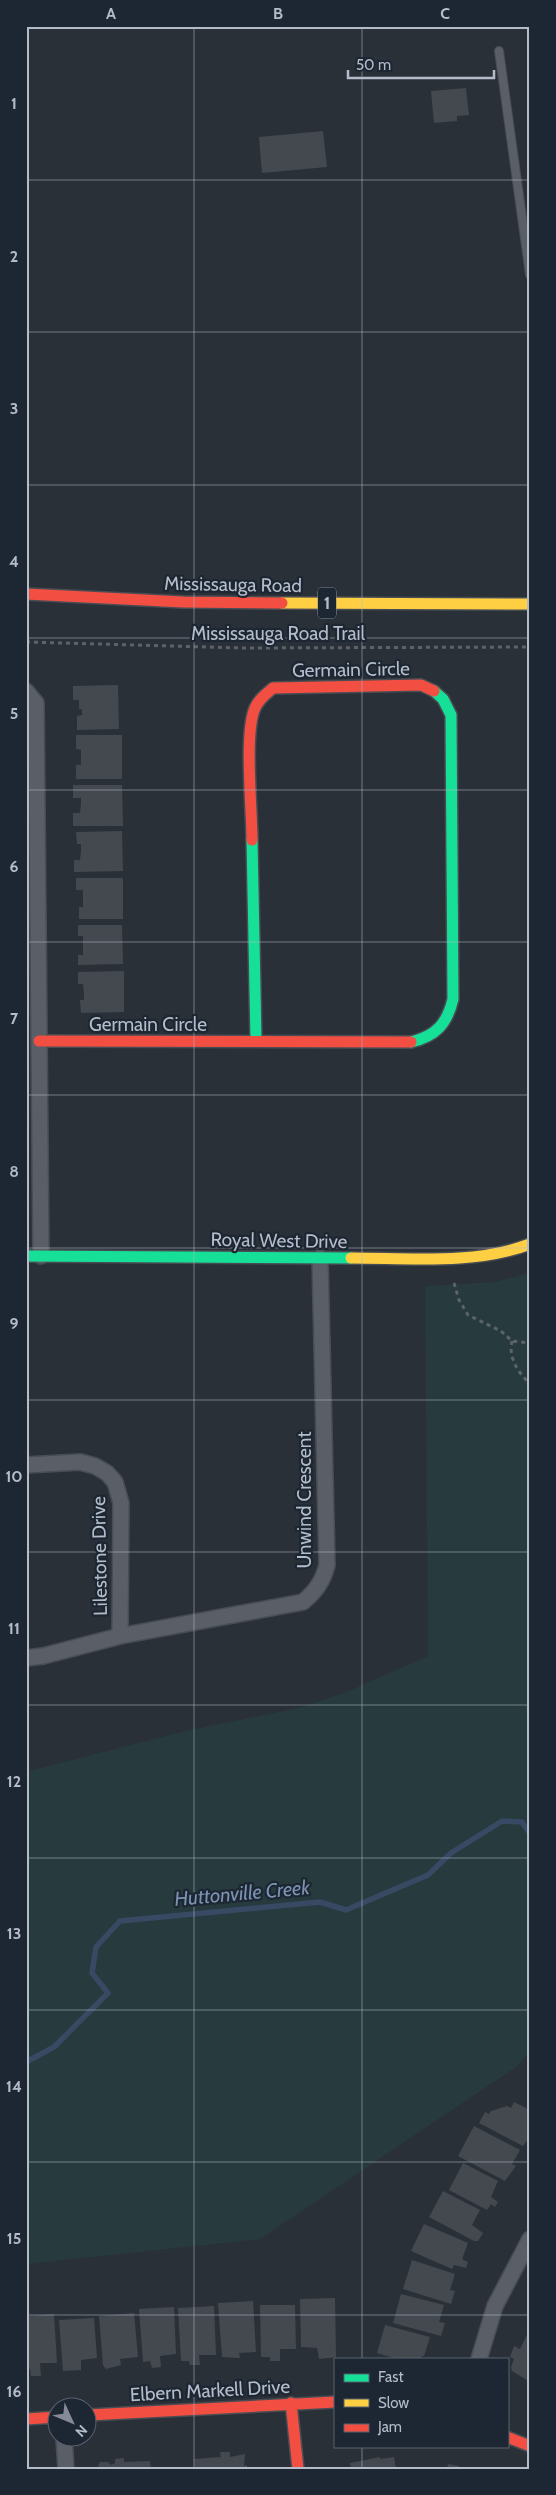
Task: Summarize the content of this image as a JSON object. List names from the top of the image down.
{
  "streets": {
    "street": [
      "Mississauga Road",
      "1",
      "Germain Circle",
      "Royal West Drive",
      "Unwind Crescent",
      "Lilestone Drive",
      "Elbern Markell Drive"
    ],
    "path": ["Mississauga Road Trail"]
  },
  "crossings": [
    ["Royal West Drive", "Unwind Crescent"],
    ["Unwind Crescent", "Lilestone Drive"]
  ],
  "water": ["Huttonville Creek"],
  "legend": ["Fast", "Slow", "Jam"],
  "scale_bar": "50 m",
  "north": "bottom right",
  "grid": {
    "columns": ["A", "B", "C"],
    "rows": [
      "1",
      "2",
      "3",
      "4",
      "5",
      "6",
      "7",
      "8",
      "9",
      "10",
      "11",
      "12",
      "13",
      "14",
      "15",
      "16"
    ]
  }
}
